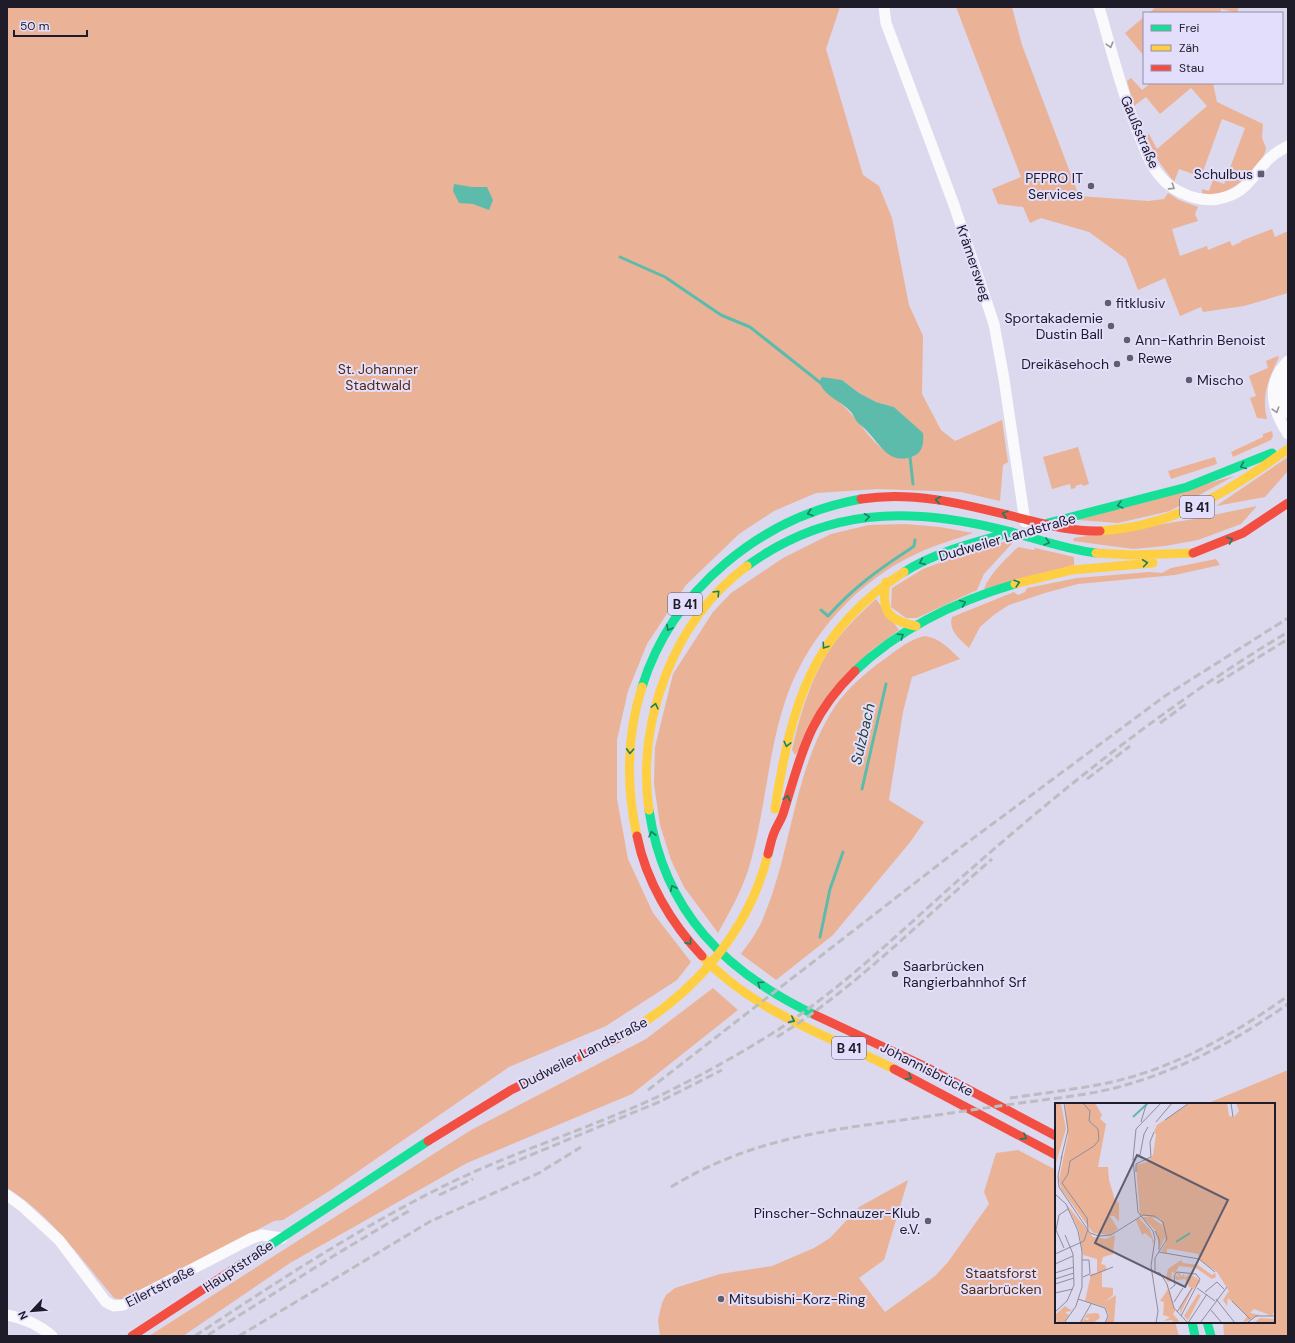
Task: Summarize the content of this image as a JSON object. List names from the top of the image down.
{
  "streets": {
    "main road": [
      "B 41",
      "Dudweiler Landstraße",
      "Johannisbrücke",
      "Hauptstraße"
    ],
    "street": ["Gaußstraße", "Krämersweg", "Eilertstraße"]
  },
  "crossings": [
    ["Krämersweg", "Dudweiler Landstraße"],
    ["Dudweiler Landstraße", "Johannisbrücke"],
    ["Dudweiler Landstraße", "Hauptstraße"],
    ["Hauptstraße", "Eilertstraße"]
  ],
  "water": ["Sulzbach"],
  "parks": ["St. Johanner Stadtwald", "Staatsforst Saarbrücken"],
  "places": {
    "transit": ["Schulbus"],
    "other": [
      "PFPRO IT Services",
      "fitklusiv",
      "Sportakademie Dustin Ball",
      "Ann-Kathrin Benoist",
      "Rewe",
      "Dreikäsehoch",
      "Mischo",
      "Saarbrücken Rangierbahnhof Srf",
      "Pinscher-Schnauzer-Klub e.V.",
      "Mitsubishi-Korz-Ring"
    ]
  },
  "legend": ["Frei", "Zäh", "Stau"],
  "scale_bar": "50 m",
  "north": "bottom left"
}
